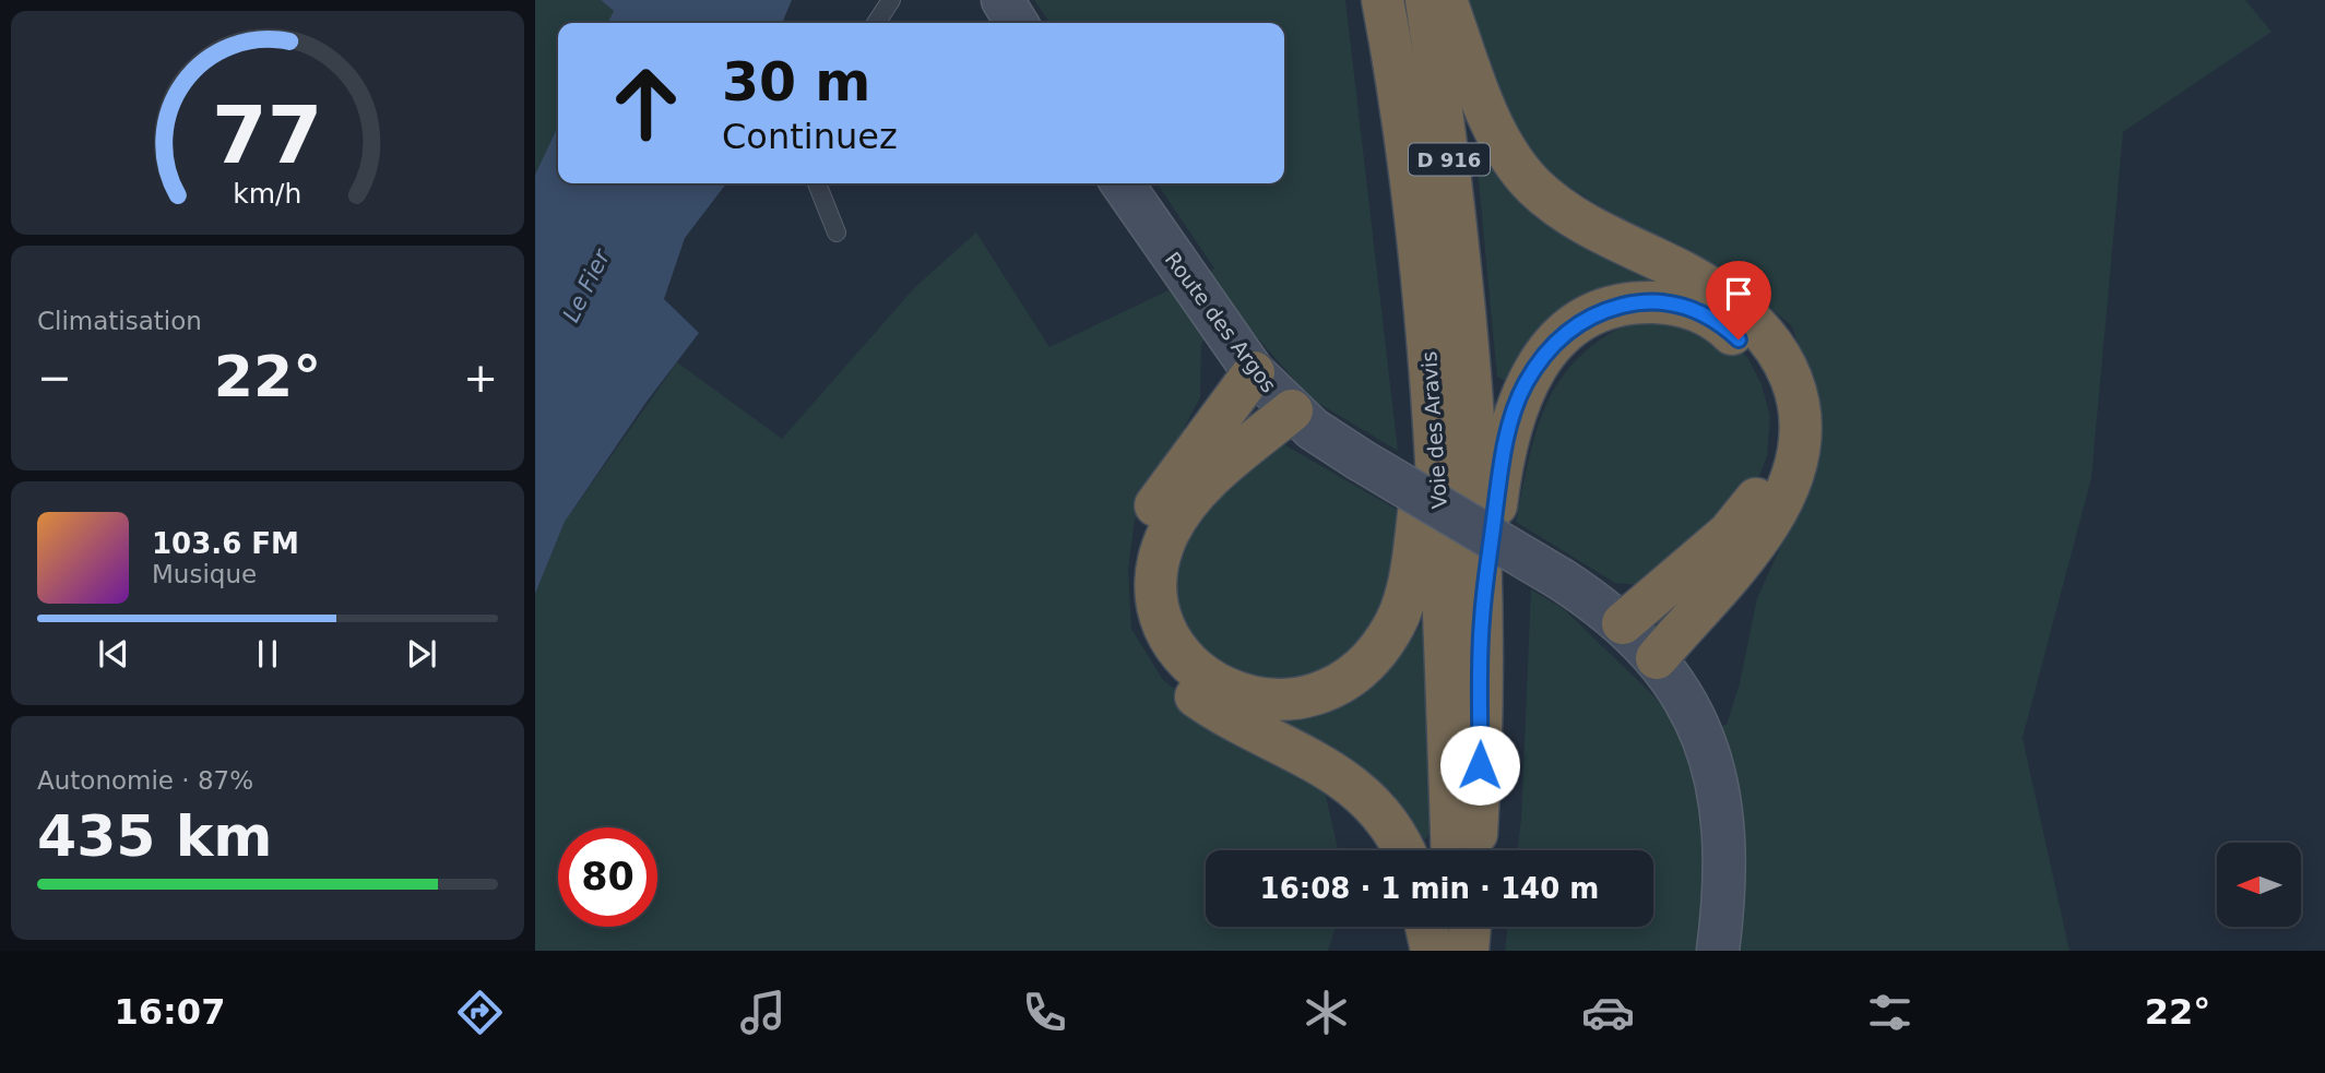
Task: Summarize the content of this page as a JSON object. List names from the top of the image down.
{
  "streets": {
    "highway": ["D 916", "Voie des Aravis"],
    "street": ["Route des Argos"]
  },
  "water": ["Le Fier"],
  "north": "left",
  "page": {
    "turn": ["30 m", "Continuez"],
    "tile": [
      "Climatisation",
      ["Autonomie · 87%", "435 km"]
    ],
    "heat": ["−", "22°", "+"],
    "song": ["103.6 FM", "Musique"],
    "limit": "80",
    "trip": "16:08 · 1 min · 140 m",
    "tabs": ["16:07", "22°"],
    "gauge": ["77", "km/h"]
  }
}
